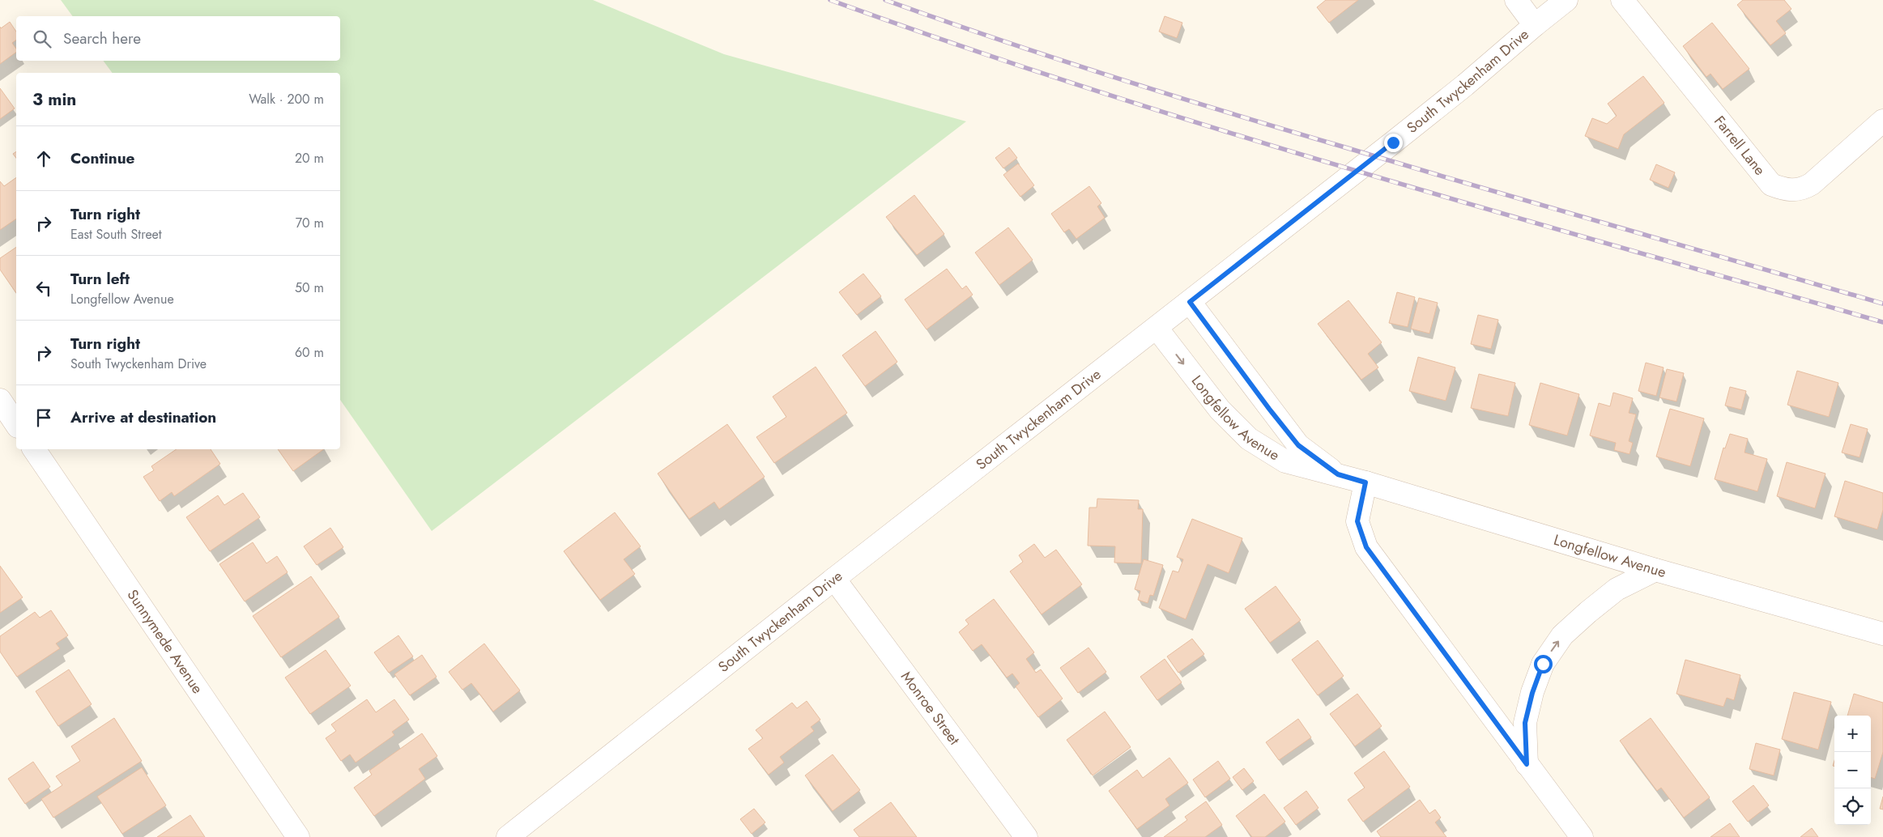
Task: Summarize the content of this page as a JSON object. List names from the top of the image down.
{
  "streets": {
    "street": [
      "South Twyckenham Drive",
      "Farrell Lane",
      "Longfellow Avenue",
      "Sunnymede Avenue",
      "Monroe Street"
    ]
  },
  "crossings": [
    ["South Twyckenham Drive", "Longfellow Avenue"],
    ["South Twyckenham Drive", "Monroe Street"]
  ],
  "page": {
    "search": "Search here",
    "heading": ["3 min", "Walk · 200 m"],
    "list": [
      ["Continue", "20 m"],
      ["Turn right", "East South Street", "70 m"],
      ["Turn left", "Longfellow Avenue", "50 m"],
      ["Turn right", "South Twyckenham Drive", "60 m"],
      "Arrive at destination"
    ],
    "map_buttons": ["+", "−"]
  }
}
